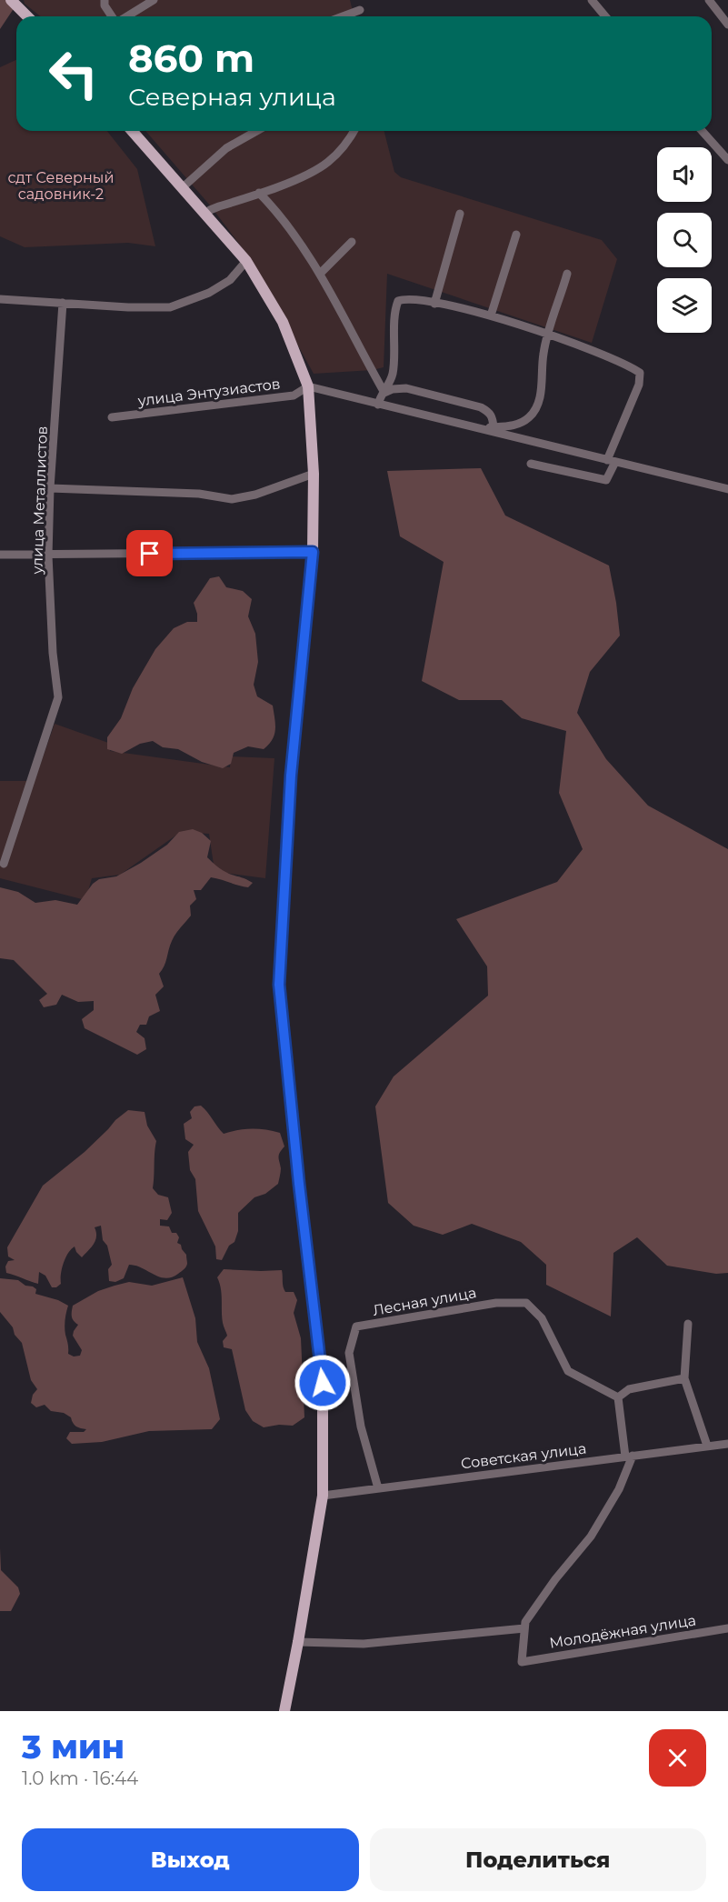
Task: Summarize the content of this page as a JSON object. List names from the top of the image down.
{
  "streets": {
    "street": [
      "улица Энтузиастов",
      "улица Металлистов",
      "Лесная улица",
      "Советская улица",
      "Молодёжная улица"
    ]
  },
  "crossings": [
    ["Лесная улица", "Советская улица"]
  ],
  "parks": ["сдт Северный садовник-2"],
  "page": {
    "turn": ["860 m", "Северная улица"],
    "heading": ["3 мин", "1.0 km · 16:44"],
    "buttons": ["Выход", "Поделиться"]
  }
}
